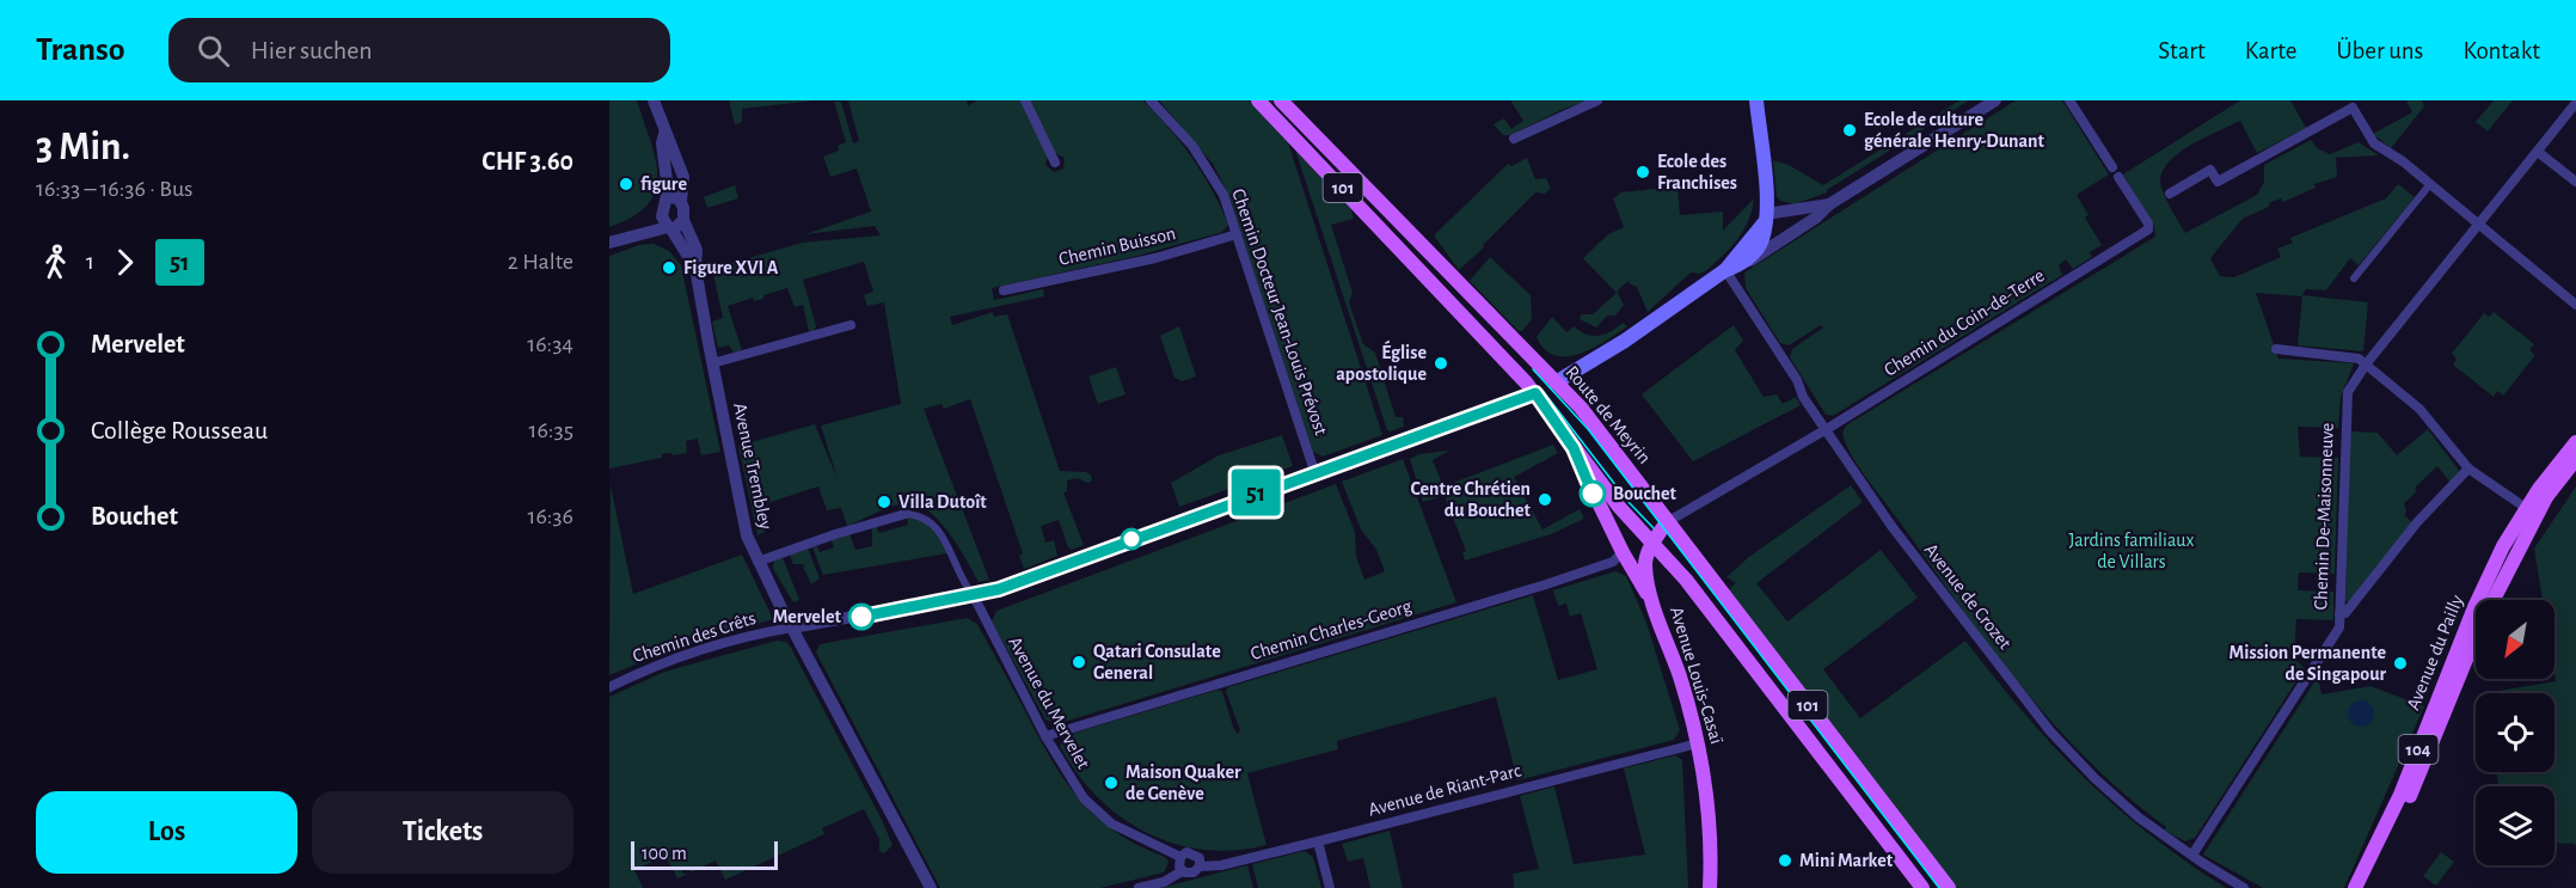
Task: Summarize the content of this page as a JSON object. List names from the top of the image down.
{
  "streets": {
    "main road": [
      "101",
      "Route de Meyrin",
      "Avenue du Pailly",
      "Avenue Louis-Casaï",
      "104"
    ],
    "street": [
      "Chemin Buisson",
      "Chemin Docteur Jean-Louis Prévost",
      "Chemin du Coin-de-Terre",
      "Avenue Trembley",
      "Chemin De-Maisonneuve",
      "Avenue de Crozet",
      "Chemin Charles-Georg",
      "Chemin des Crêts",
      "Avenue du Mervelet",
      "Avenue de Riant-Parc"
    ]
  },
  "crossings": [
    ["101", "Avenue Louis-Casaï"],
    ["Chemin Buisson", "Chemin Docteur Jean-Louis Prévost"],
    ["Chemin du Coin-de-Terre", "Route de Meyrin"],
    ["Chemin du Coin-de-Terre", "Avenue de Crozet"],
    ["Avenue Trembley", "Chemin des Crêts"],
    ["Chemin De-Maisonneuve", "Avenue de Crozet"],
    ["Chemin Charles-Georg", "Avenue Louis-Casaï"],
    ["Chemin Charles-Georg", "Avenue du Mervelet"],
    ["Avenue du Pailly", "104"],
    ["Avenue Louis-Casaï", "Avenue de Riant-Parc"],
    ["Avenue du Mervelet", "Avenue de Riant-Parc"]
  ],
  "parks": ["Jardins familiaux de Villars"],
  "places": [
    "Ecole de culture générale Henry-Dunant",
    "Ecole des Franchises",
    "figure",
    "Figure XVI A",
    "Église apostolique",
    "Bouchet",
    "Centre Chrétien du Bouchet",
    "Villa Dutoît",
    "Mervelet",
    "Qatari Consulate General",
    "Mission Permanente de Singapour",
    "Maison Quaker de Genève",
    "Mini Market"
  ],
  "lines": ["bus line 51"],
  "scale_bar": "100 m",
  "north": "bottom left",
  "page": {
    "header": "Transo",
    "search": "Hier suchen",
    "nav": [
      "Start",
      "Karte",
      "Über uns",
      "Kontakt"
    ],
    "heading": ["3 Min.", "16:33 – 16:36 · Bus", "CHF 3.60"],
    "on_map": "51",
    "legs": ["1", "51", "2 Halte"],
    "list": [
      {
        "name": "Mervelet",
        "value": "16:34"
      },
      {
        "name": "Collège Rousseau",
        "value": "16:35"
      },
      {
        "name": "Bouchet",
        "value": "16:36"
      }
    ],
    "buttons": ["Los", "Tickets"],
    "scale": "100 m"
  }
}
